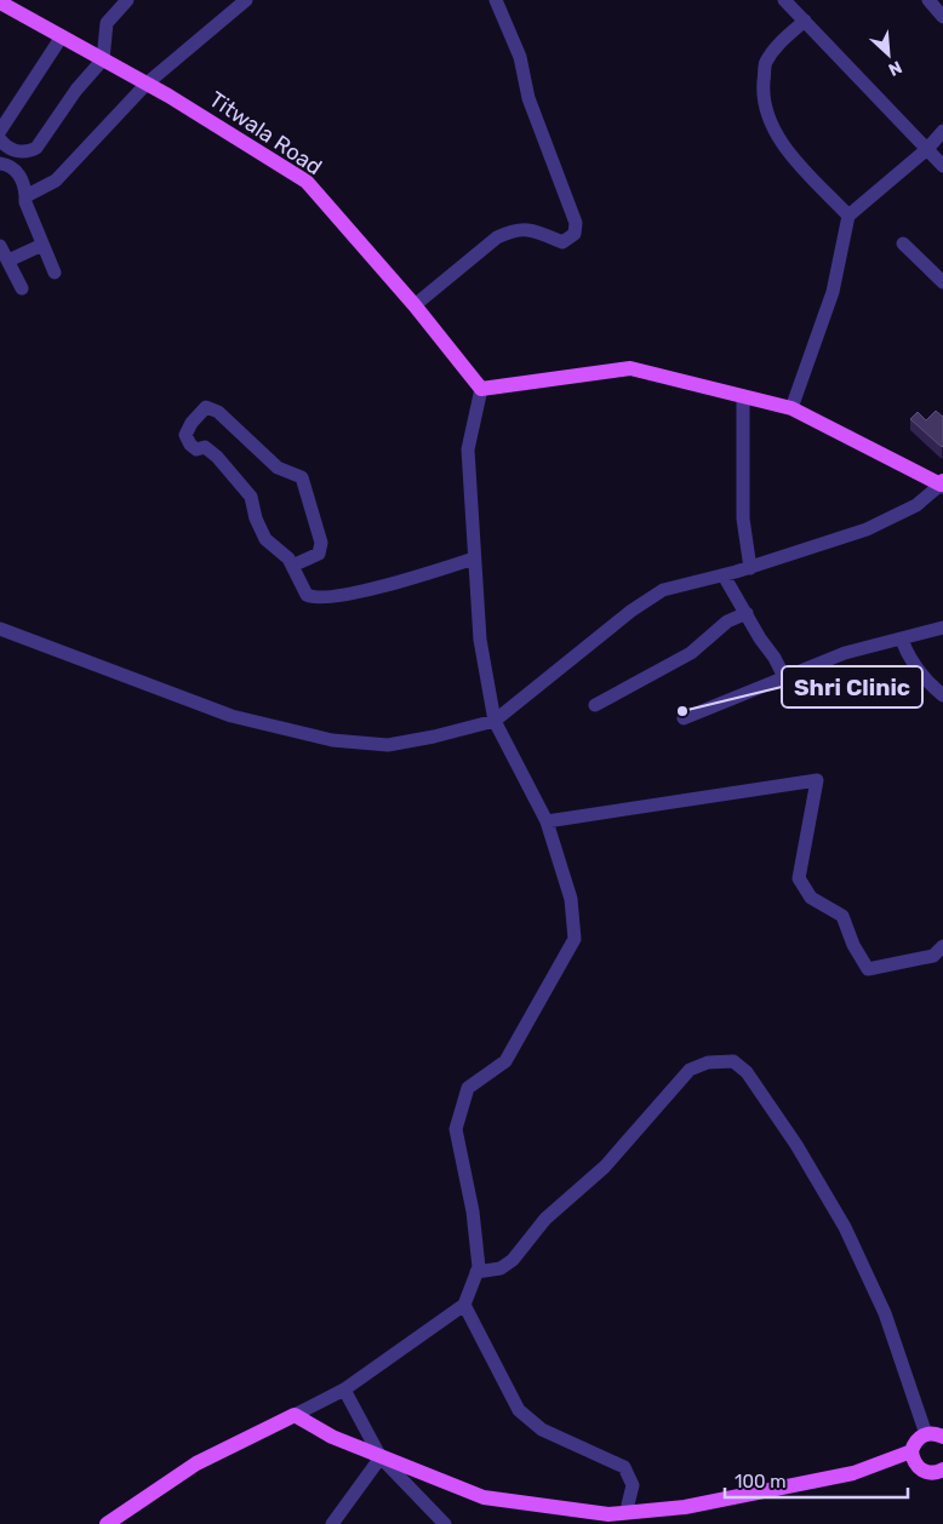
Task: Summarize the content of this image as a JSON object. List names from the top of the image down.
{
  "streets": {
    "main road": ["Titwala Road"]
  },
  "places": ["Shri Clinic"],
  "scale_bar": "100 m",
  "north": "bottom right"
}
